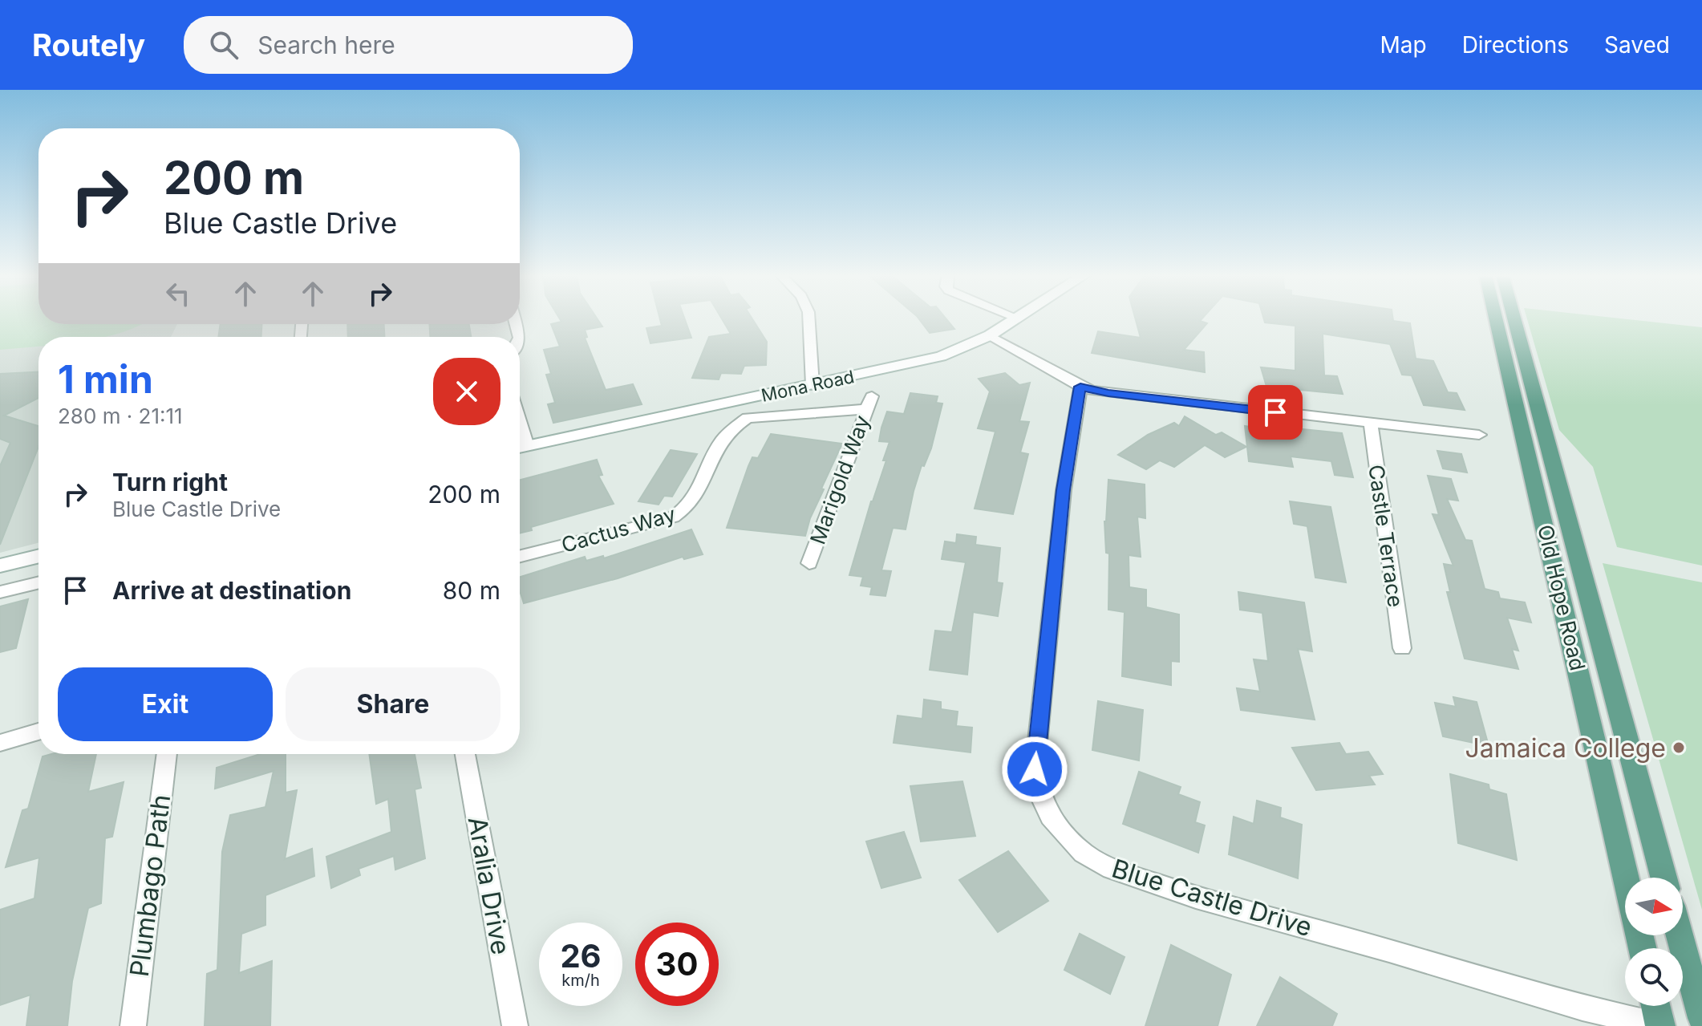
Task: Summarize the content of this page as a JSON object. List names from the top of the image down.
{
  "streets": {
    "main road": ["Old Hope Road"],
    "street": [
      "Mona Road",
      "Marigold Way",
      "Cactus Way",
      "Castle Terrace",
      "Plumbago Path",
      "Aralia Drive",
      "Blue Castle Drive"
    ]
  },
  "crossings": [
    ["Marigold Way", "Cactus Way"]
  ],
  "places": ["Jamaica College"],
  "north": "right",
  "page": {
    "header": "Routely",
    "search": "Search here",
    "nav": ["Map", "Directions", "Saved"],
    "turn": ["200 m", "Blue Castle Drive"],
    "heading": ["1 min", "280 m · 21:11"],
    "list": [
      {
        "name": "Turn right",
        "note": "Blue Castle Drive",
        "value": "200 m"
      },
      {
        "name": "Arrive at destination",
        "value": "80 m"
      }
    ],
    "buttons": ["Exit", "Share"],
    "speed": "26 km/h",
    "limit": "30"
  }
}
